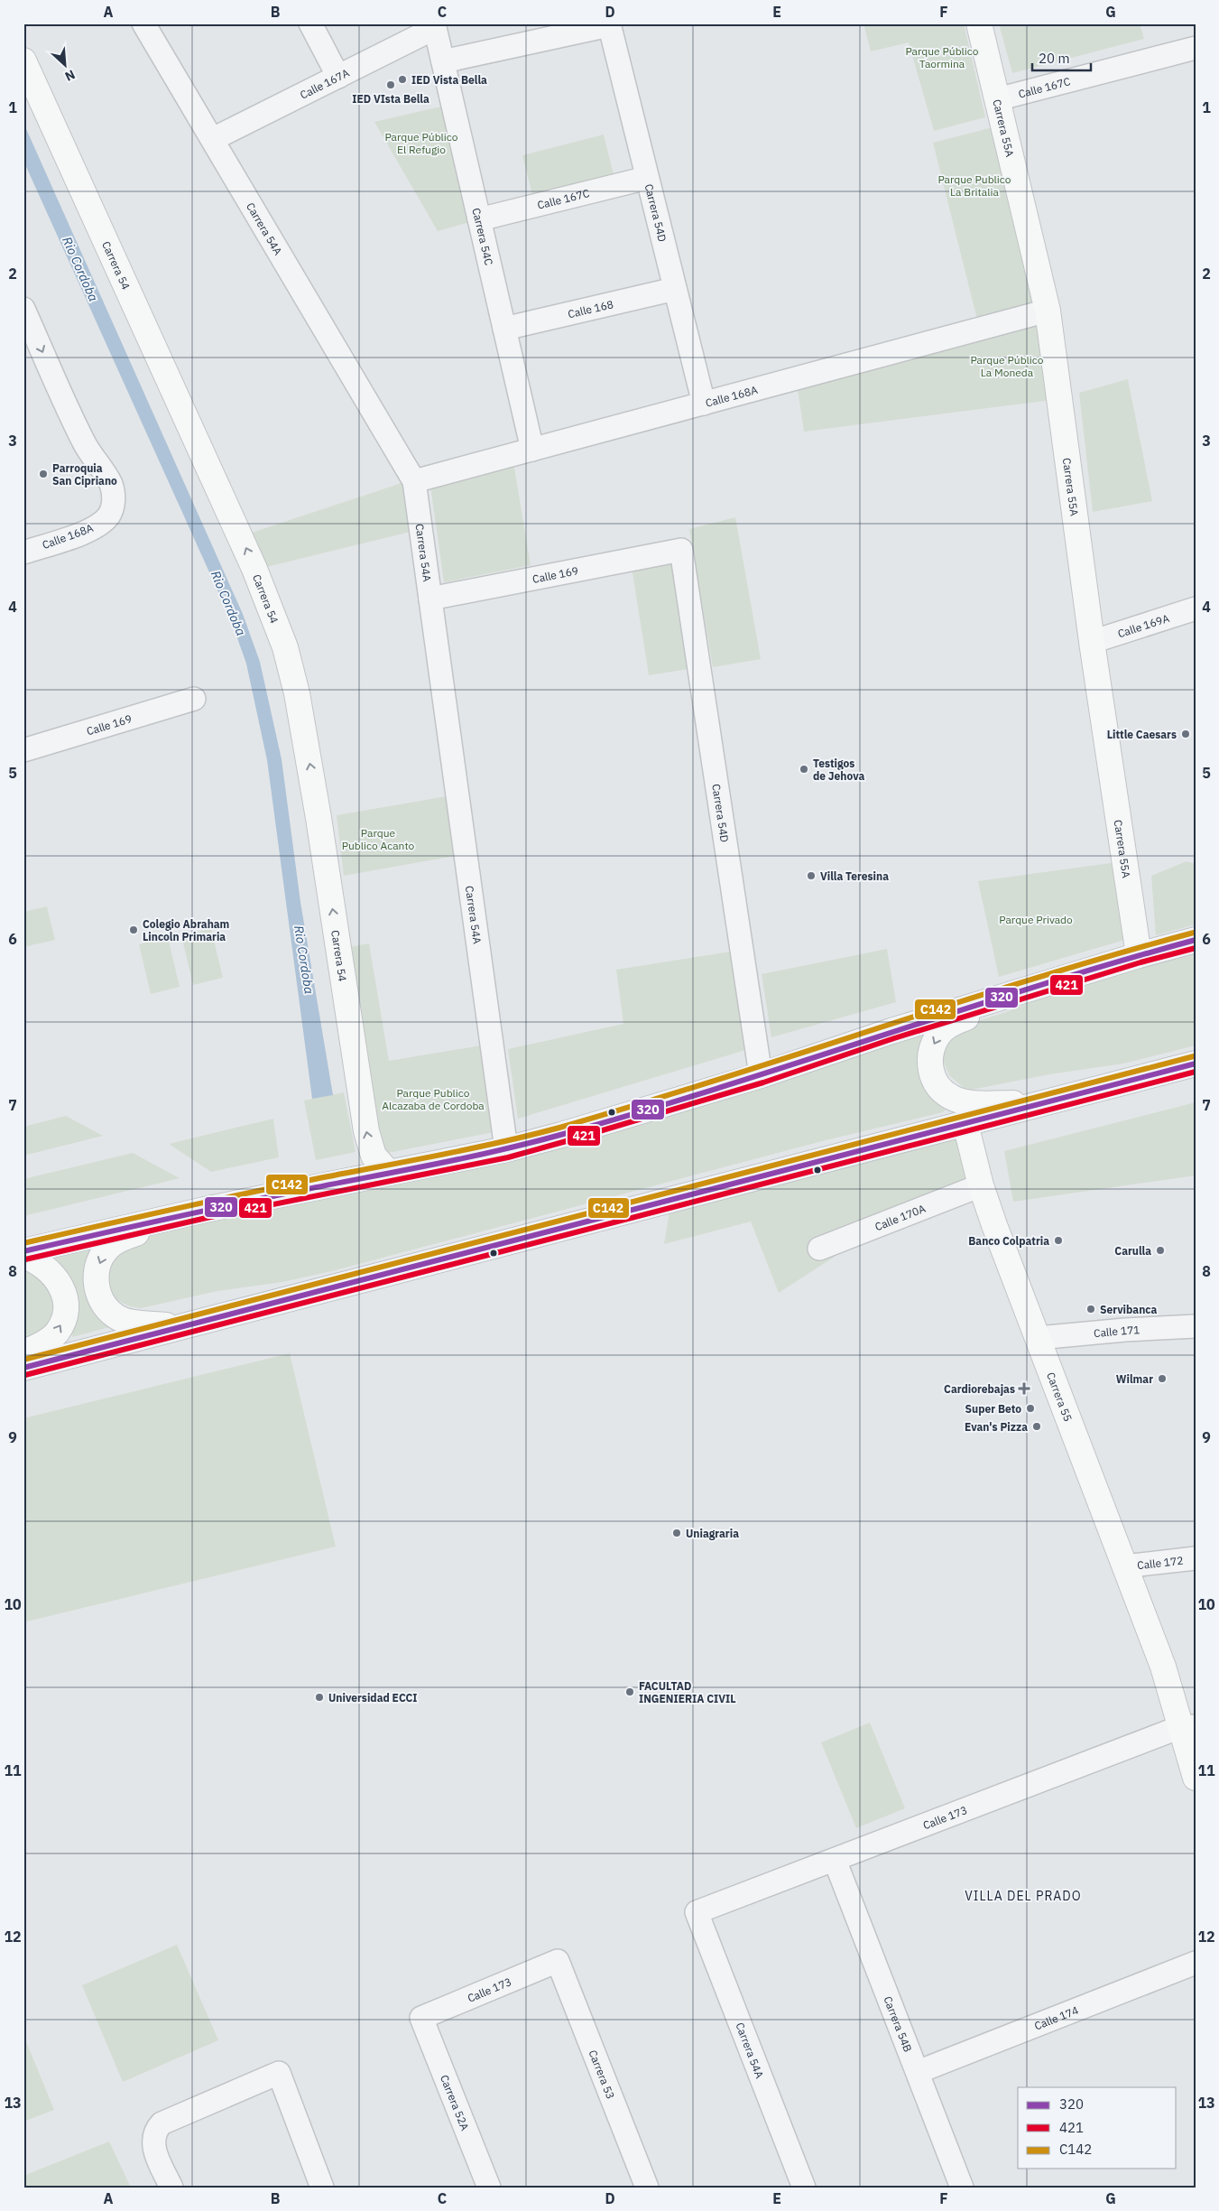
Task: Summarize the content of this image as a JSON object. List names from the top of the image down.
{
  "streets": {
    "main road": ["Carrera 55A", "Carrera 54", "Carrera 55"],
    "street": [
      "Calle 167A",
      "Calle 167C",
      "Carrera 54D",
      "Carrera 54A",
      "Carrera 54C",
      "Calle 168",
      "Calle 168A",
      "Calle 169",
      "Calle 169A",
      "Calle 170A",
      "Calle 171",
      "Calle 172",
      "Calle 173",
      "Calle 174",
      "Carrera 54B",
      "Carrera 53",
      "Carrera 52A"
    ]
  },
  "crossings": [
    ["Calle 167A", "Carrera 54A"],
    ["Calle 167A", "Carrera 54C"],
    ["Calle 167C", "Carrera 55A"],
    ["Calle 167C", "Carrera 54D"],
    ["Calle 167C", "Carrera 54C"],
    ["Carrera 55A", "Calle 168A"],
    ["Carrera 55A", "Calle 169A"],
    ["Carrera 54D", "Calle 168"],
    ["Carrera 54D", "Calle 168A"],
    ["Carrera 54D", "Calle 169"],
    ["Carrera 54A", "Calle 168A"],
    ["Carrera 54A", "Calle 169"],
    ["Carrera 54A", "Calle 173"],
    ["Carrera 54C", "Calle 168"],
    ["Carrera 54C", "Calle 168A"],
    ["Calle 170A", "Carrera 55"],
    ["Calle 171", "Carrera 55"],
    ["Carrera 55", "Calle 172"],
    ["Carrera 55", "Calle 173"],
    ["Calle 173", "Carrera 54B"],
    ["Calle 173", "Carrera 53"],
    ["Calle 173", "Carrera 52A"],
    ["Calle 174", "Carrera 54B"]
  ],
  "one_way": ["Carrera 54"],
  "districts": ["VILLA DEL PRADO"],
  "water": ["Rio Cordoba"],
  "parks": [
    "Parque Público Taormina",
    "Parque Público El Refugio",
    "Parque Publico La Britalia",
    "Parque Público La Moneda",
    "Parque Publico Acanto",
    "Parque Privado",
    "Parque Publico Alcazaba de Cordoba"
  ],
  "places": {
    "other": [
      "IED Vista Bella",
      "IED VIsta Bella",
      "Parroquia San Cipriano",
      "Little Caesars",
      "Testigos de Jehova",
      "Villa Teresina",
      "Colegio Abraham Lincoln Primaria",
      "Banco Colpatria",
      "Carulla",
      "Servibanca",
      "Wilmar",
      "Super Beto",
      "Evan's Pizza",
      "Uniagraria",
      "FACULTAD INGENIERIA CIVIL",
      "Universidad ECCI"
    ],
    "health": ["Cardiorebajas"]
  },
  "lines": ["transit line C142", "transit line 320", "transit line 421"],
  "legend": ["320", "421", "C142"],
  "scale_bar": "20 m",
  "north": "bottom right",
  "grid": {
    "columns": [
      "A",
      "B",
      "C",
      "D",
      "E",
      "F",
      "G"
    ],
    "rows": [
      "1",
      "2",
      "3",
      "4",
      "5",
      "6",
      "7",
      "8",
      "9",
      "10",
      "11",
      "12",
      "13"
    ]
  }
}
